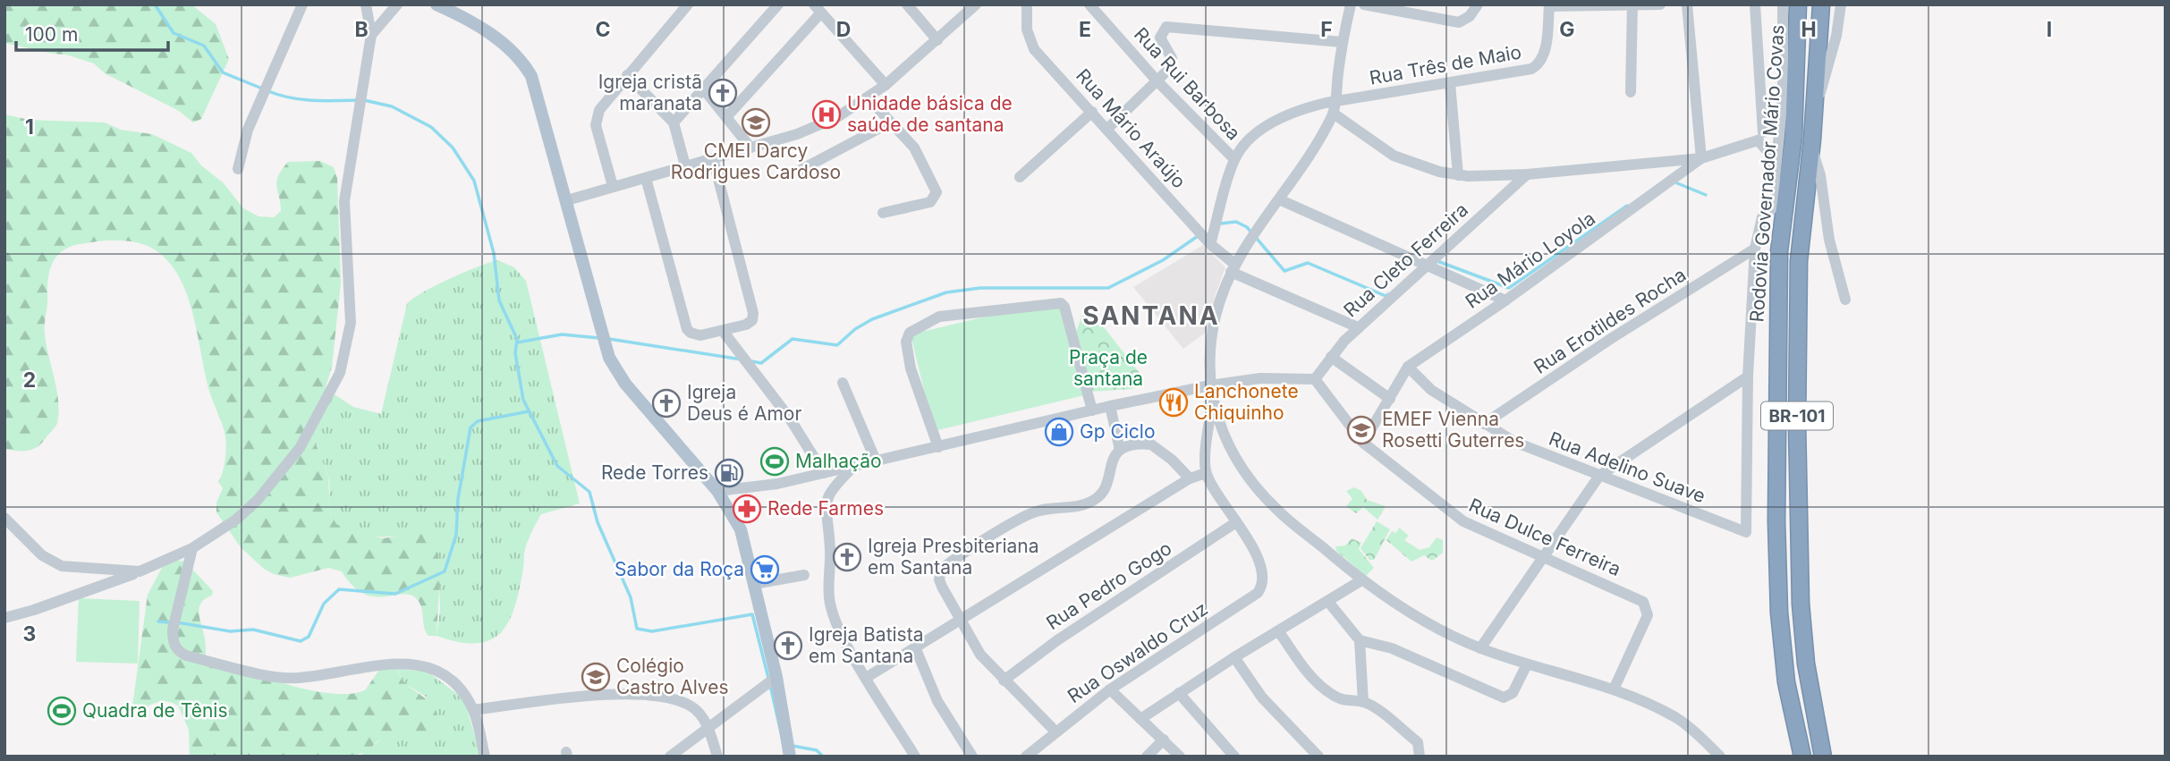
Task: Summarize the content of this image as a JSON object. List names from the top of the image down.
{
  "streets": {
    "highway": ["Rodovia Governador Mário Covas", "BR-101"],
    "street": [
      "Rua Três de Maio",
      "Rua Rui Barbosa",
      "Rua Mário Araújo",
      "Rua Cleto Ferreira",
      "Rua Mário Loyola",
      "Rua Erotildes Rocha",
      "Rua Adelino Suave",
      "Rua Dulce Ferreira",
      "Rua Pedro Gogo",
      "Rua Oswaldo Cruz"
    ]
  },
  "crossings": [
    ["Rua Três de Maio", "Rua Rui Barbosa"],
    ["Rua Mário Araújo", "Rua Cleto Ferreira"],
    ["Rua Cleto Ferreira", "Rua Dulce Ferreira"],
    ["Rua Mário Loyola", "Rua Adelino Suave"],
    ["Rua Mário Loyola", "Rua Dulce Ferreira"],
    ["Rua Erotildes Rocha", "Rua Adelino Suave"],
    ["Rua Pedro Gogo", "Rua Oswaldo Cruz"]
  ],
  "districts": ["SANTANA"],
  "parks": ["Praça de santana"],
  "places": {
    "church": [
      "Igreja cristã maranata",
      "Igreja Deus é Amor",
      "Igreja Presbiteriana em Santana",
      "Igreja Batista em Santana"
    ],
    "hospital": ["Unidade básica de saúde de santana"],
    "school or university": ["CMEI Darcy Rodrigues Cardoso", "EMEF Vienna Rosetti Guterres", "Colégio Castro Alves"],
    "restaurant": ["Lanchonete Chiquinho"],
    "shop": ["Gp Ciclo"],
    "sports": ["Malhação", "Quadra de Tênis"],
    "fuel station": ["Rede Torres"],
    "pharmacy": ["Rede Farmes"],
    "supermarket": ["Sabor da Roça"]
  },
  "scale_bar": "100 m",
  "grid": {
    "columns": [
      "B",
      "C",
      "D",
      "E",
      "F",
      "G",
      "H",
      "I"
    ],
    "rows": ["1", "2", "3"]
  }
}
